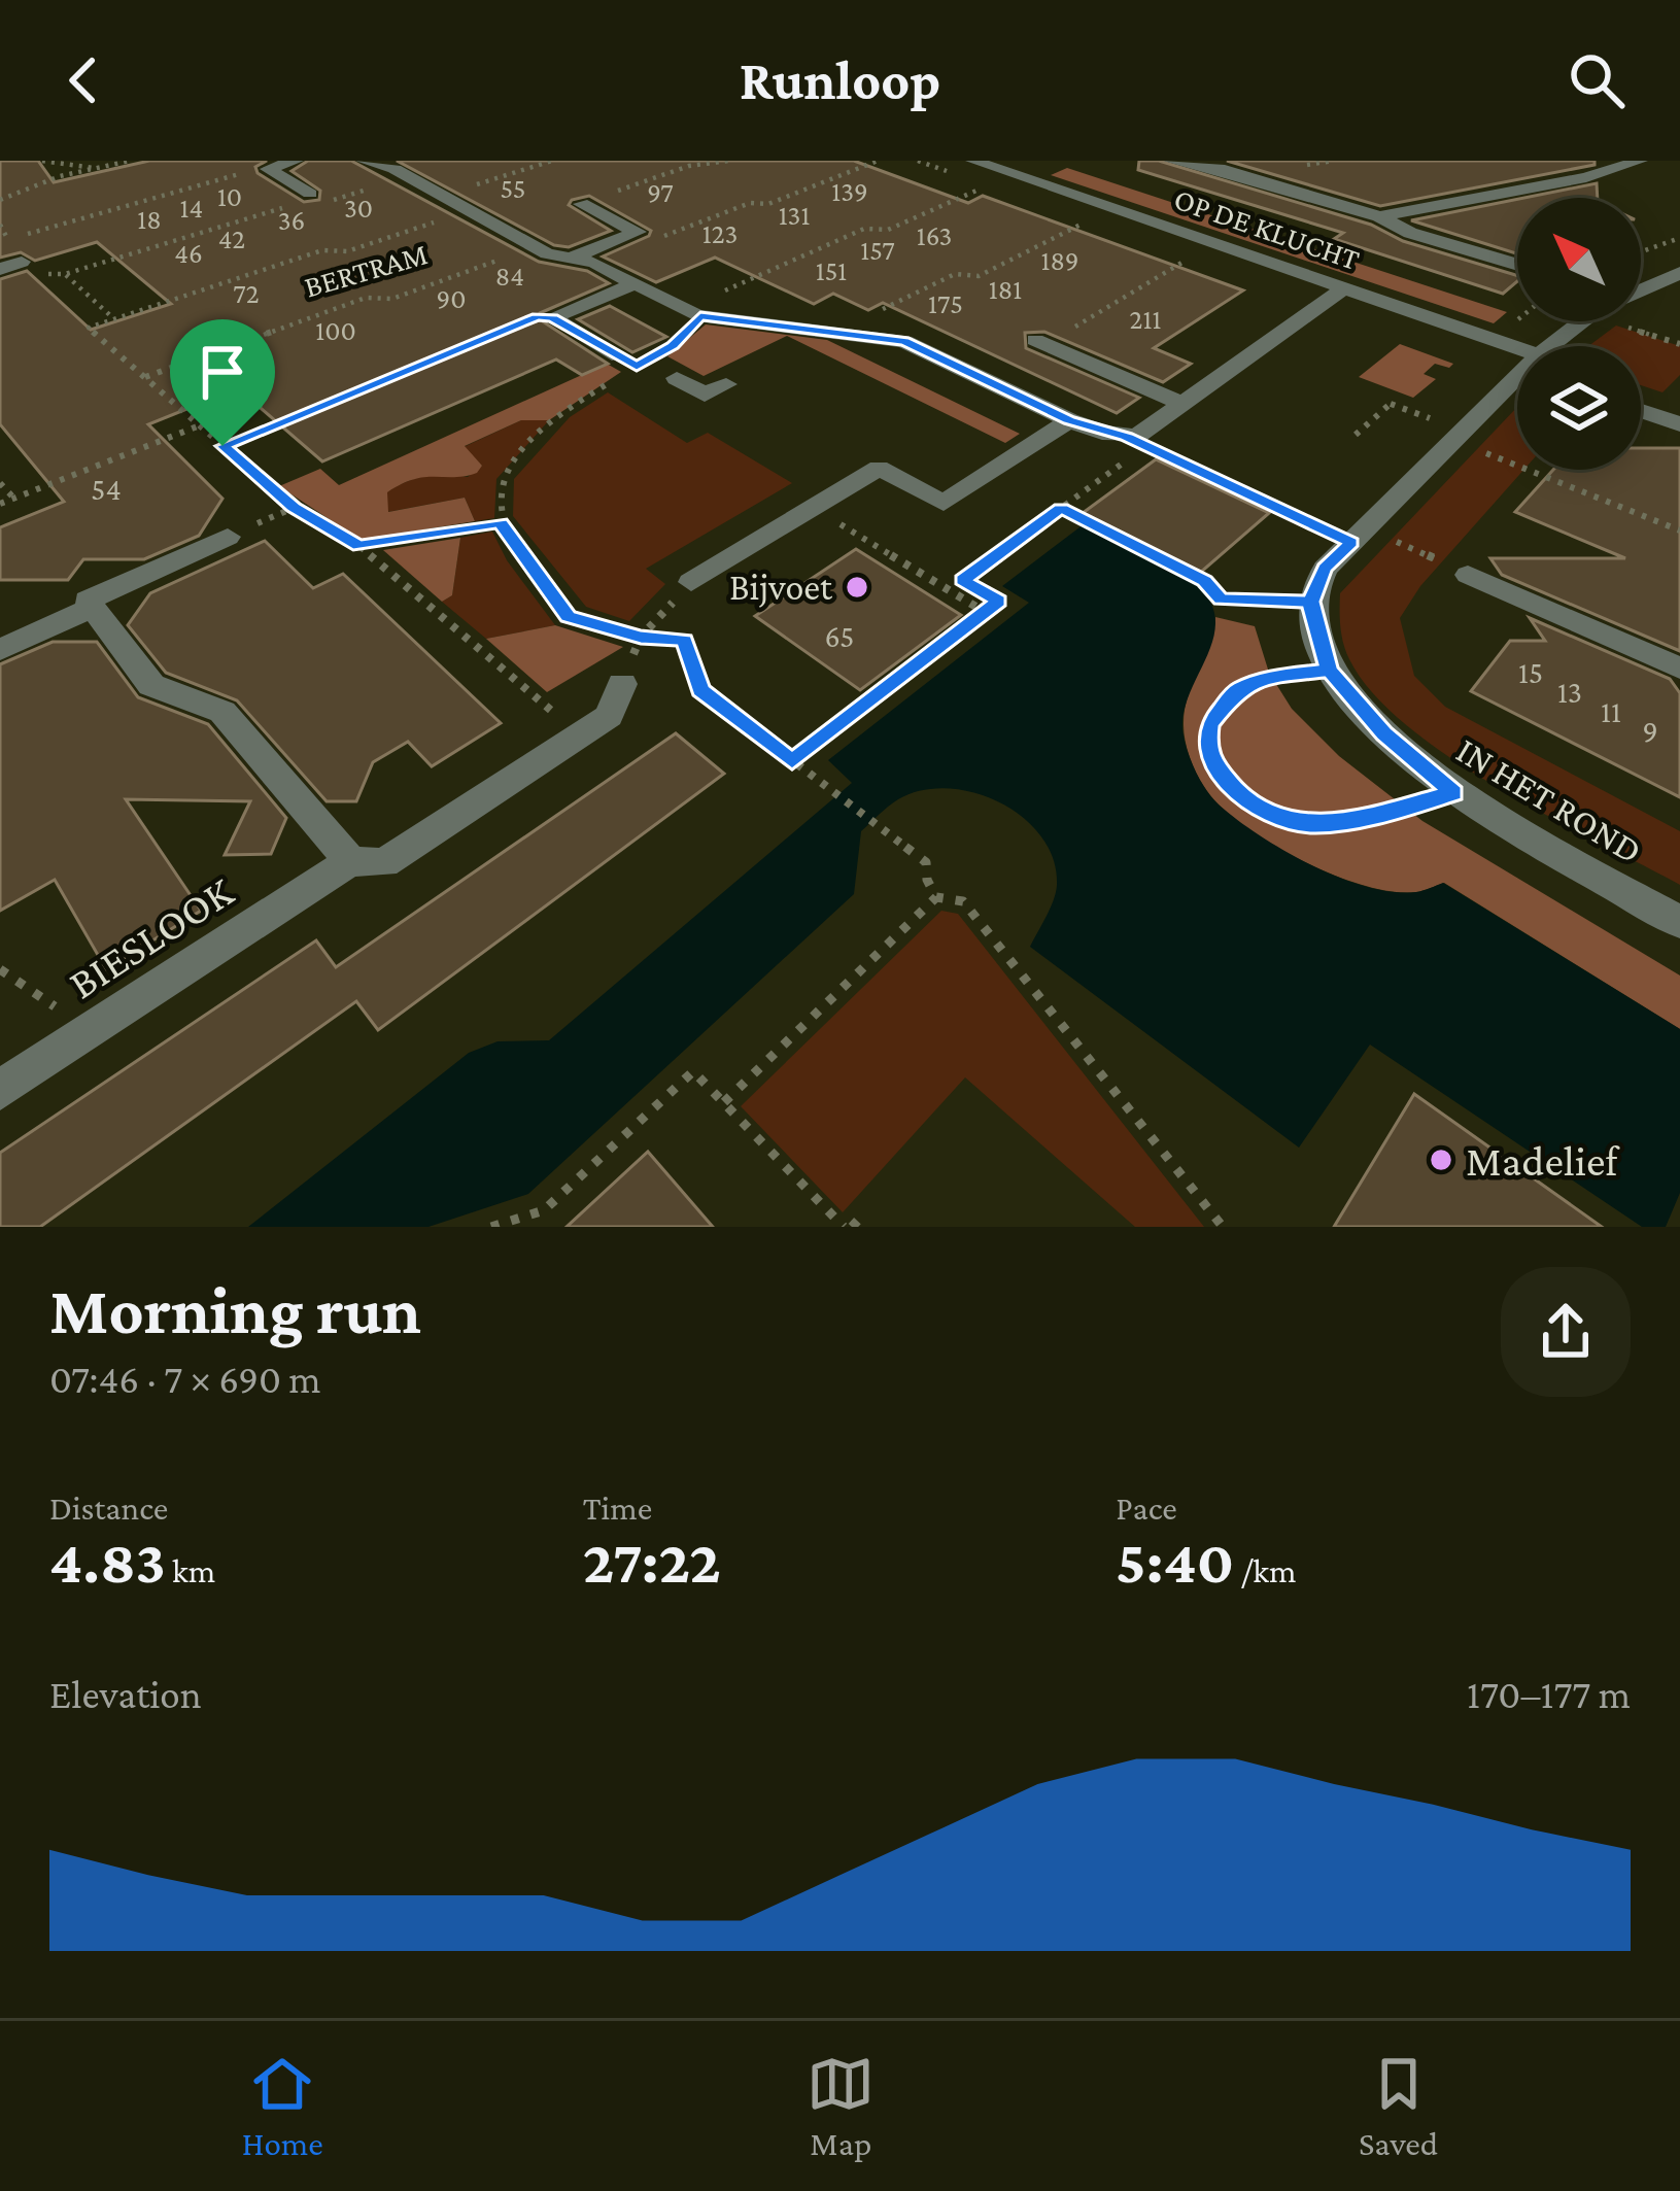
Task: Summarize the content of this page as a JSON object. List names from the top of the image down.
{
  "streets": {
    "street": [
      "OP DE KLUCHT",
      "BERTRAM",
      "IN HET ROND",
      "BIESLOOK"
    ]
  },
  "places": ["Bijvoet", "Madelief"],
  "house_numbers": [
    "55",
    "139",
    "97",
    "10",
    "14",
    "30",
    "131",
    "18",
    "36",
    "123",
    "163",
    "42",
    "157",
    "46",
    "189",
    "151",
    "84",
    "181",
    "72",
    "90",
    "175",
    "211",
    "100",
    "54",
    "65",
    "15",
    "13",
    "11",
    "9"
  ],
  "north": "top left",
  "page": {
    "header": "Runloop",
    "heading": ["Morning run", "07:46 · 7 × 690 m"],
    "stats": [
      ["Distance", "4.83 km"],
      ["Time", "27:22"],
      ["Pace", "5:40 /km"]
    ],
    "chart": ["Elevation", "170–177 m"],
    "tabs": ["Home", "Map", "Saved"]
  }
}
